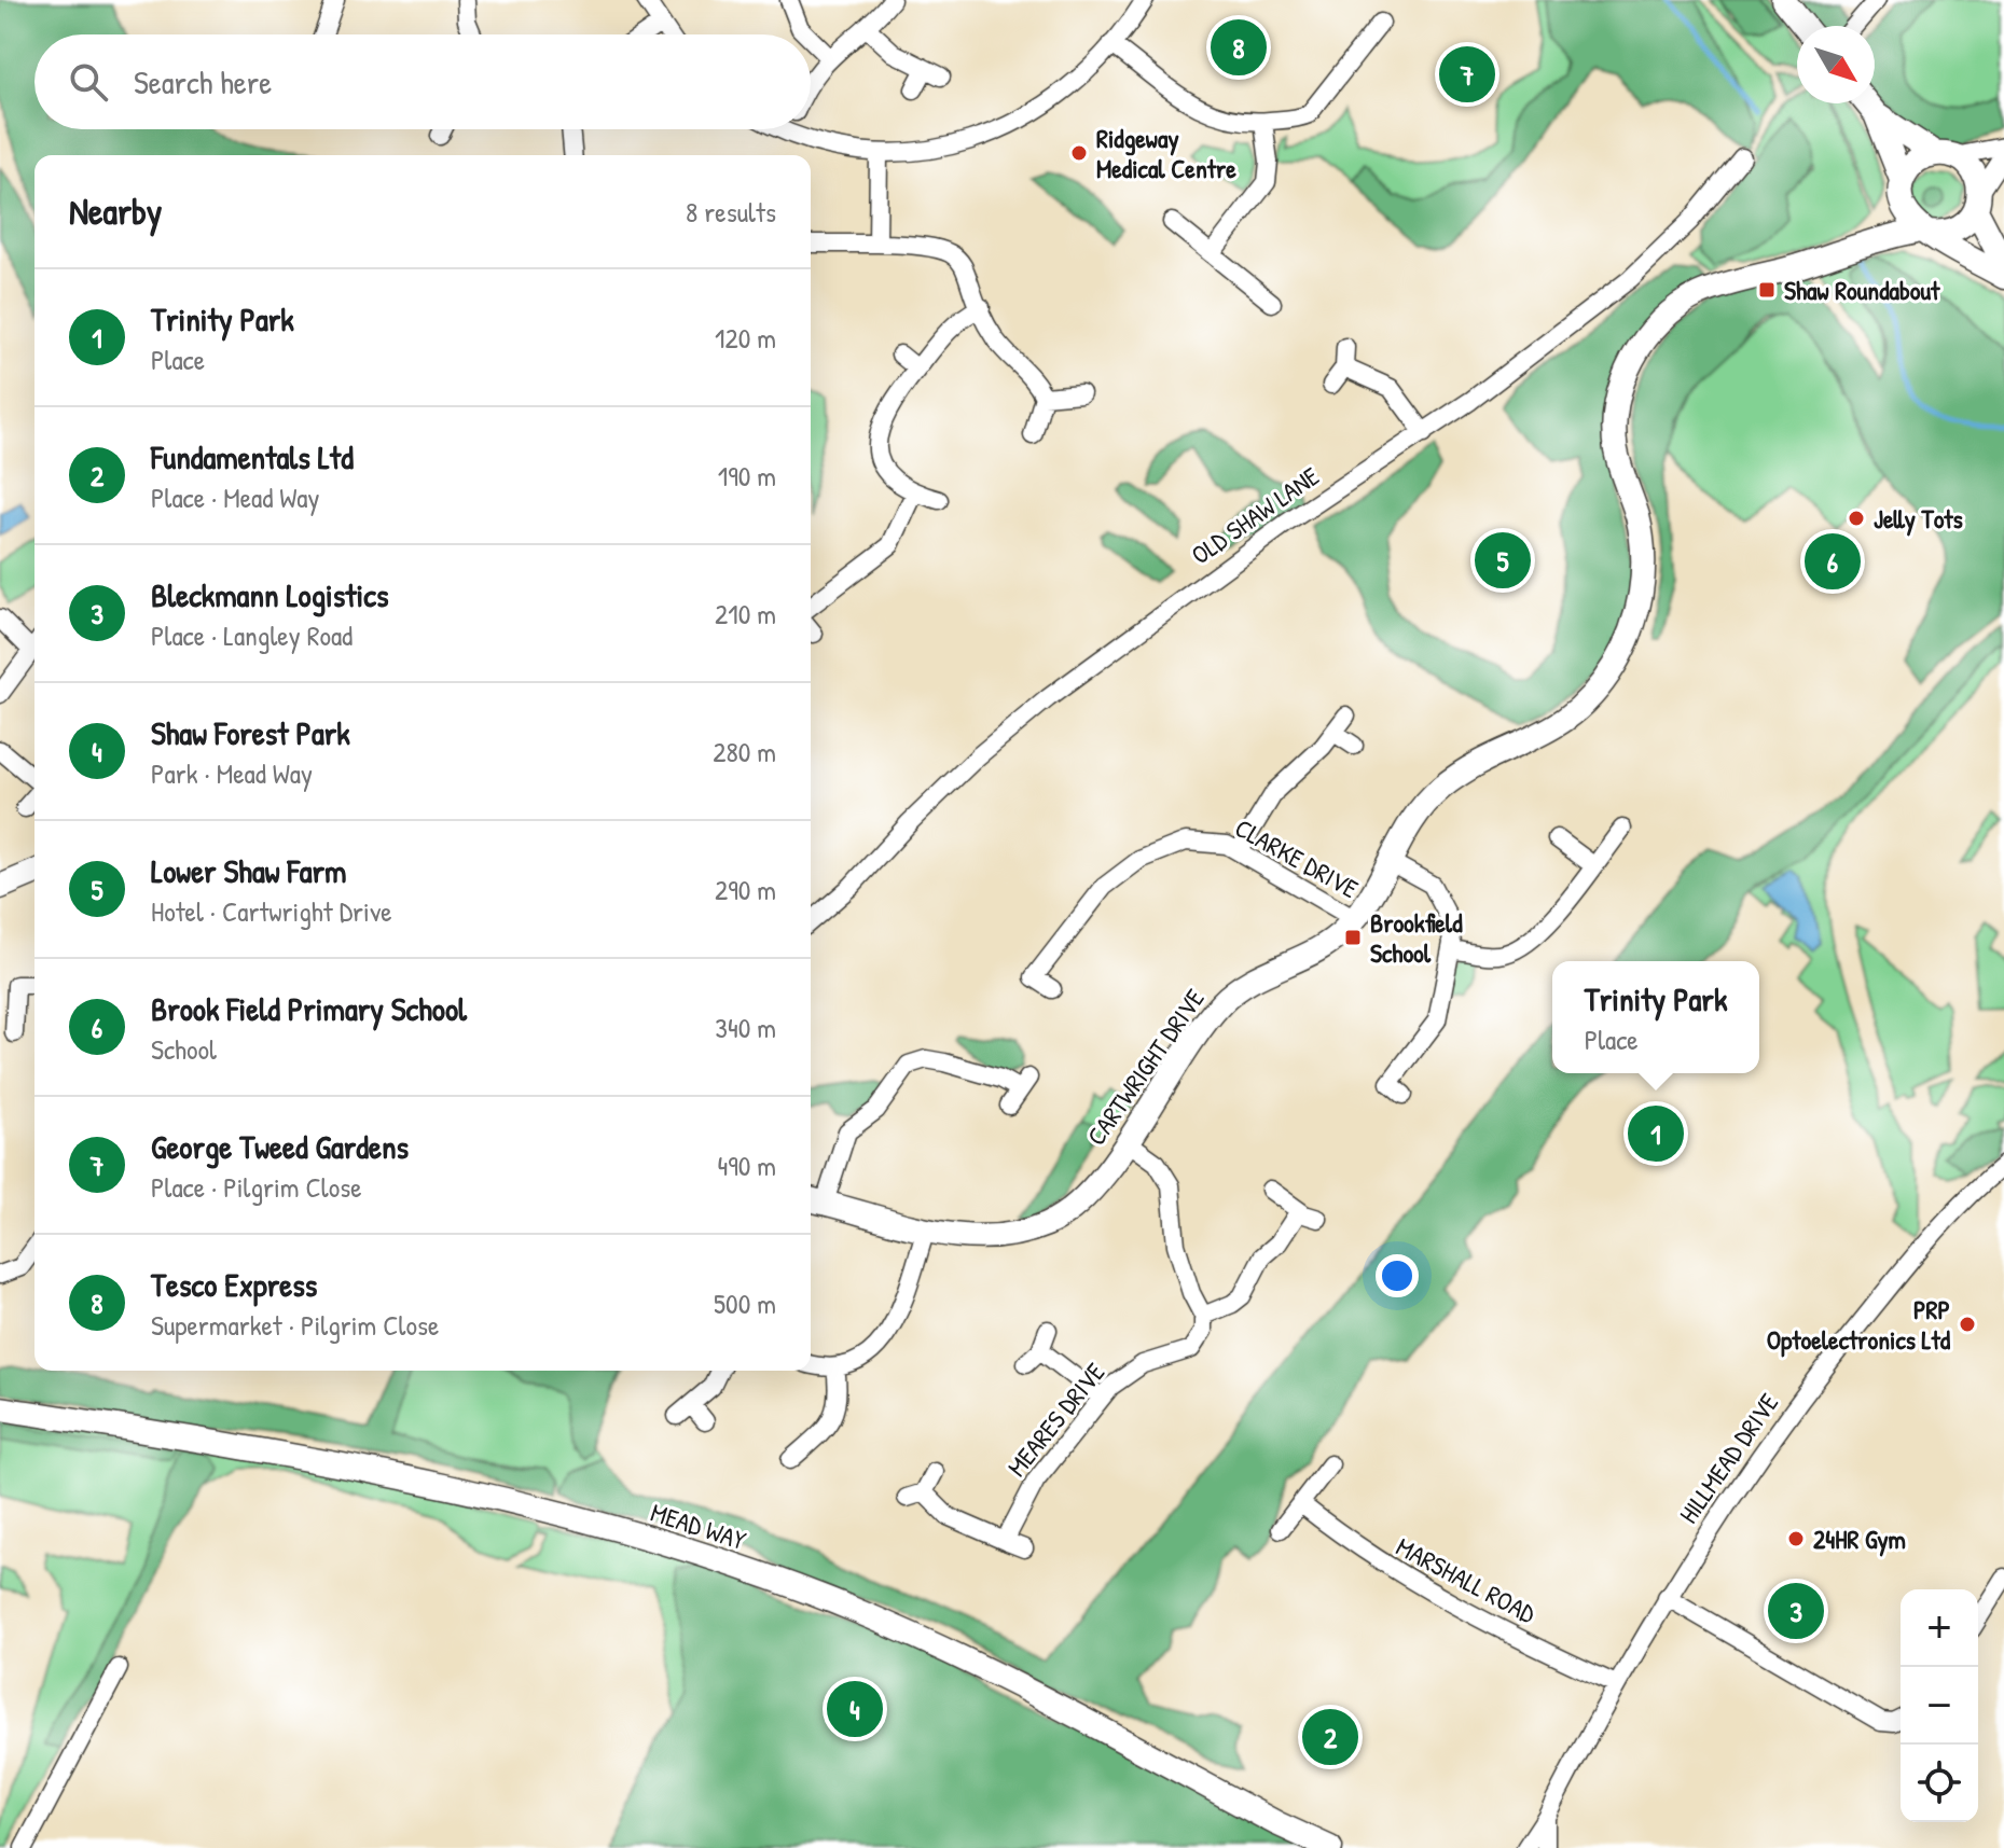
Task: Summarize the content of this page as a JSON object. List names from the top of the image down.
{
  "streets": {
    "main road": ["CARTWRIGHT DRIVE", "MEAD WAY"],
    "street": [
      "OLD SHAW LANE",
      "CLARKE DRIVE",
      "MEARES DRIVE",
      "HILLMEAD DRIVE",
      "MARSHALL ROAD"
    ]
  },
  "crossings": [
    ["CLARKE DRIVE", "CARTWRIGHT DRIVE"],
    ["HILLMEAD DRIVE", "MARSHALL ROAD"]
  ],
  "places": {
    "other": [
      "Ridgeway Medical Centre",
      "Jelly Tots",
      "PRP Optoelectronics Ltd",
      "24HR Gym"
    ],
    "transit": ["Shaw Roundabout", "Brookfield School"]
  },
  "north": "bottom right",
  "page": {
    "pins": [
      "8",
      "7",
      "5",
      "6",
      "1",
      "3",
      "4",
      "2"
    ],
    "search": "Search here",
    "heading": ["Nearby", "8 results"],
    "list": [
      {
        "mark": "1",
        "name": "Trinity Park",
        "note": "Place",
        "value": "120 m"
      },
      {
        "mark": "2",
        "name": "Fundamentals Ltd",
        "note": "Place · Mead Way",
        "value": "190 m"
      },
      {
        "mark": "3",
        "name": "Bleckmann Logistics",
        "note": "Place · Langley Road",
        "value": "210 m"
      },
      {
        "mark": "4",
        "name": "Shaw Forest Park",
        "note": "Park · Mead Way",
        "value": "280 m"
      },
      {
        "mark": "5",
        "name": "Lower Shaw Farm",
        "note": "Hotel · Cartwright Drive",
        "value": "290 m"
      },
      {
        "mark": "6",
        "name": "Brook Field Primary School",
        "note": "School",
        "value": "340 m"
      },
      {
        "mark": "7",
        "name": "George Tweed Gardens",
        "note": "Place · Pilgrim Close",
        "value": "490 m"
      },
      {
        "mark": "8",
        "name": "Tesco Express",
        "note": "Supermarket · Pilgrim Close",
        "value": "500 m"
      }
    ],
    "popup": ["Trinity Park", "Place"],
    "map_buttons": ["+", "−"]
  }
}
